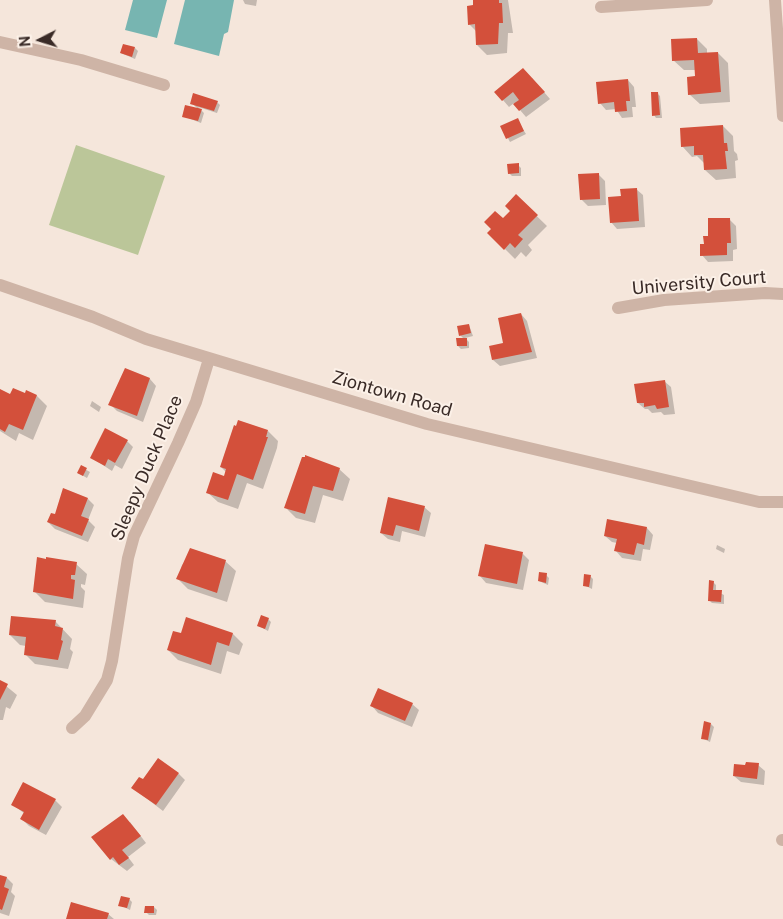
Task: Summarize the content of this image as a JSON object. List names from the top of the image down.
{
  "streets": {
    "street": ["University Court", "Ziontown Road", "Sleepy Duck Place"]
  },
  "crossings": [
    ["Ziontown Road", "Sleepy Duck Place"]
  ],
  "north": "left"
}
